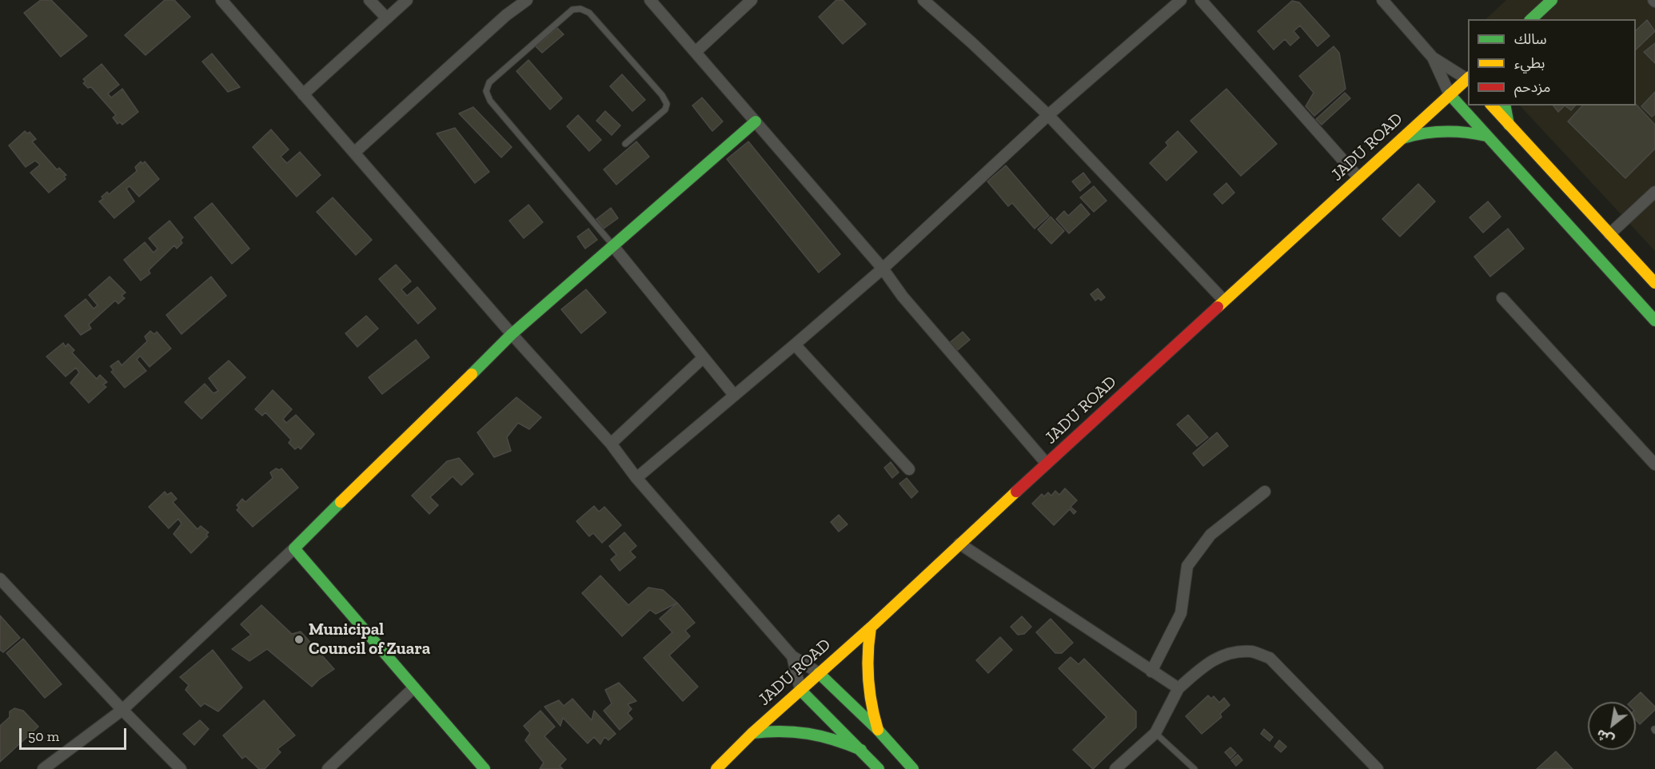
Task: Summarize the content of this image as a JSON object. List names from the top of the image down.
{
  "streets": {
    "main road": ["JADU ROAD"]
  },
  "places": ["Municipal Council of Zuara"],
  "legend": ["سالك", "بطيء", "مزدحم"],
  "scale_bar": "50 m",
  "north": "bottom left"
}
